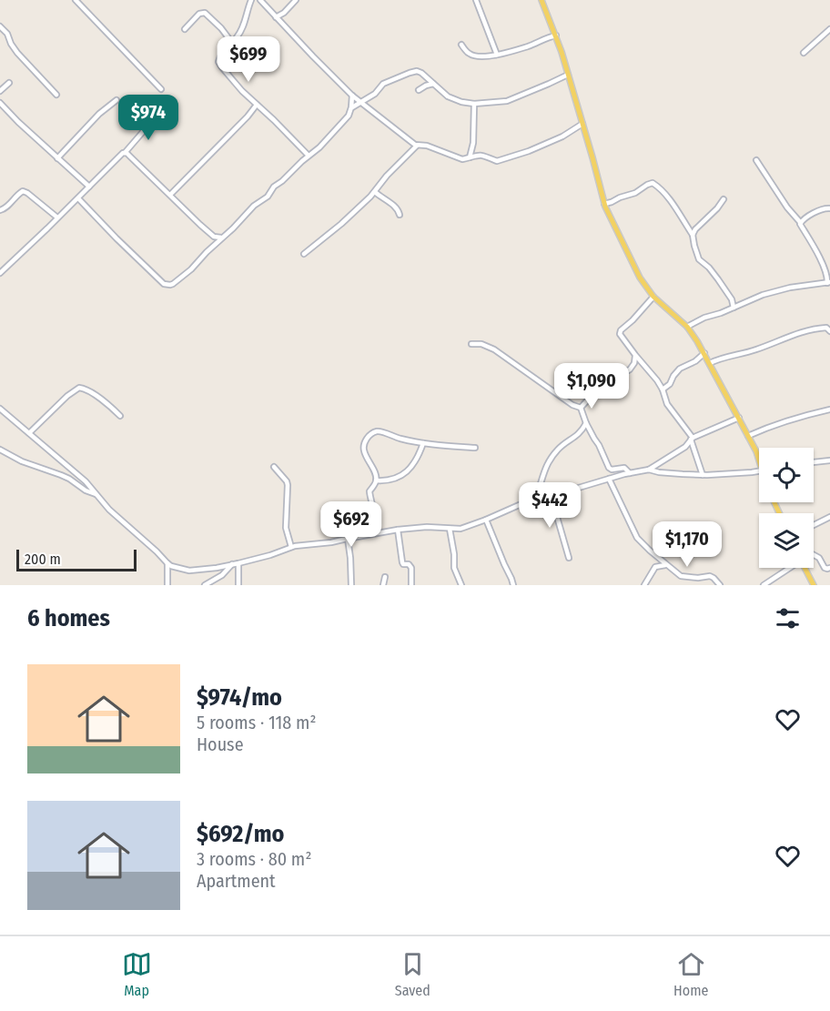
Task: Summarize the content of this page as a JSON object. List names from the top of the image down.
{
  "scale_bar": "200 m",
  "page": {
    "price": [
      "$699",
      "$974",
      "$1,090",
      "$442",
      "$692",
      "$1,170"
    ],
    "scale": "200 m",
    "heading": "6 homes",
    "list": [
      {
        "name": "$974/mo",
        "note": "5 rooms · 118 m² · House"
      },
      {
        "name": "$692/mo",
        "note": "3 rooms · 80 m² · Apartment"
      }
    ],
    "tabs": ["Map", "Saved", "Home"]
  }
}
